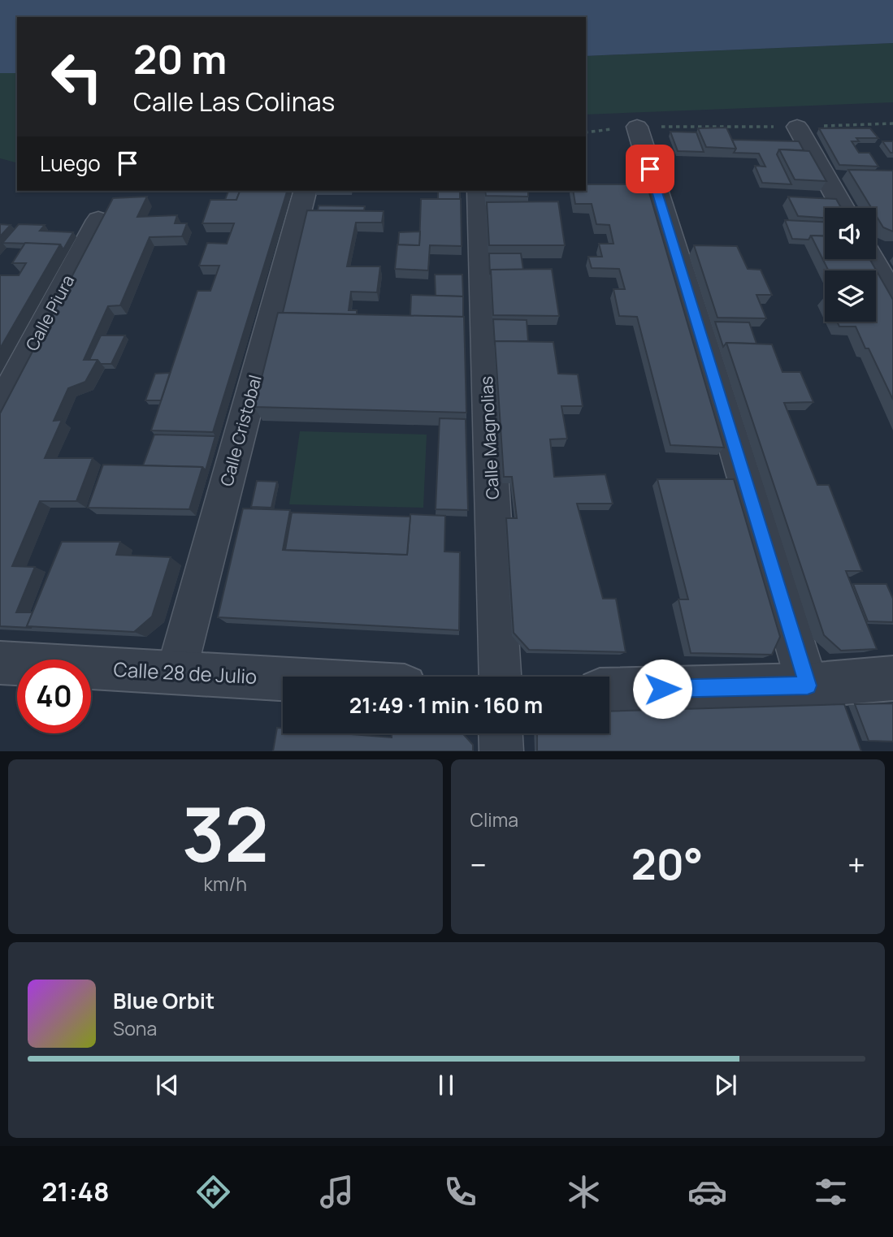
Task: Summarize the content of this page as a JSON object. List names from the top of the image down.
{
  "streets": {
    "street": [
      "Calle Piura",
      "Calle Cristobal",
      "Calle Magnolias",
      "Calle 28 de Julio"
    ]
  },
  "crossings": [
    ["Calle Cristobal", "Calle 28 de Julio"]
  ],
  "page": {
    "turn": ["20 m", "Calle Las Colinas"],
    "then": "Luego",
    "limit": "40",
    "trip": "21:49 · 1 min · 160 m",
    "tile": [
      ["32", "km/h"],
      "Clima"
    ],
    "heat": ["−", "20°", "+"],
    "song": ["Blue Orbit", "Sona"],
    "tabs": "21:48"
  }
}
